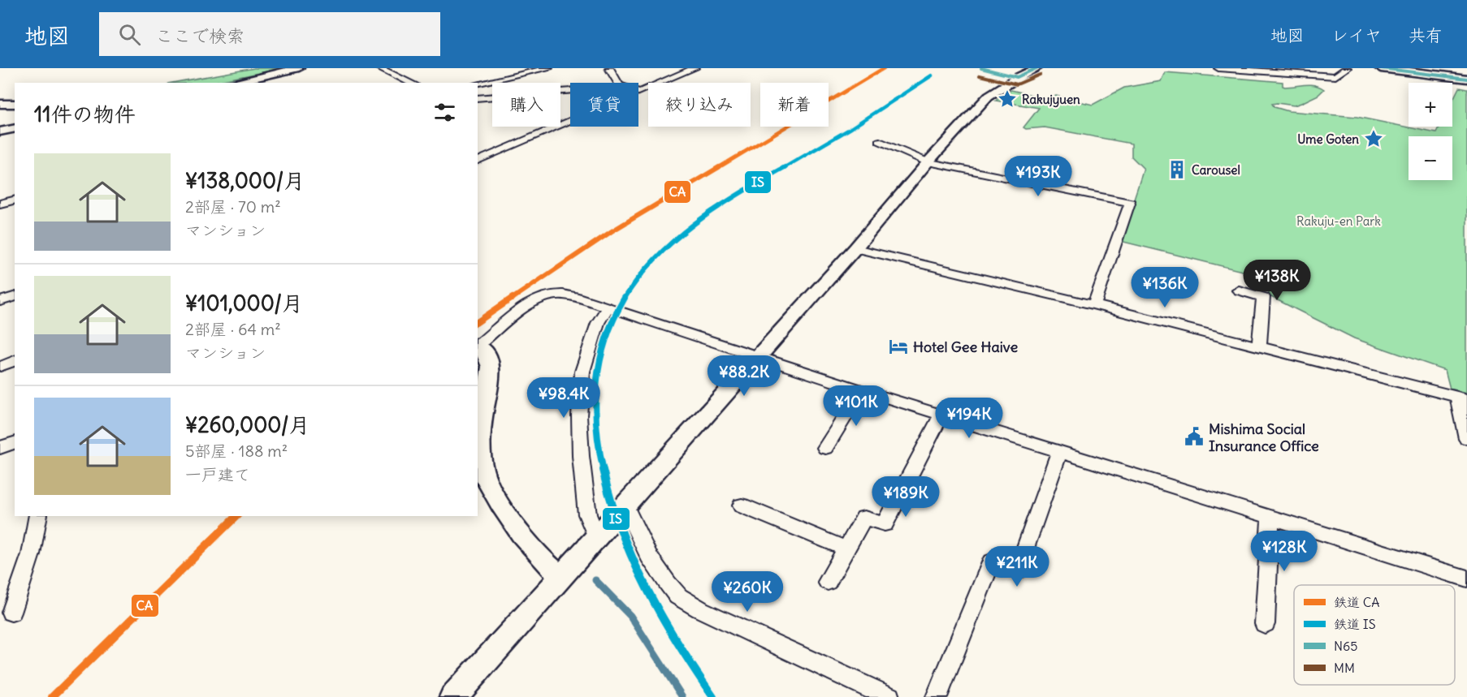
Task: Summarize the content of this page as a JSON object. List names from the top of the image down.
{
  "parks": ["Rakuju-en Park"],
  "places": {
    "place": ["Rakujyuen", "Ume Goten"],
    "building": ["Carousel"],
    "hotel": ["Hotel Gee Haive"],
    "public building": ["Mishima Social Insurance Office"]
  },
  "lines": [
    "rail line CA",
    "transit line N65",
    "transit line MM",
    "rail line IS"
  ],
  "legend": [
    "鉄道 CA",
    "鉄道 IS",
    "N65",
    "MM"
  ],
  "page": {
    "header": "地図",
    "search": "ここで検索",
    "nav": ["地図", "レイヤ", "共有"],
    "map_buttons": ["+", "−"],
    "chip": [
      "購入",
      "賃貸",
      "絞り込み",
      "新着"
    ],
    "heading": "11件の物件",
    "list": [
      {
        "name": "¥138,000/月",
        "note": "2部屋 · 70 m² · マンション"
      },
      {
        "name": "¥101,000/月",
        "note": "2部屋 · 64 m² · マンション"
      },
      {
        "name": "¥260,000/月",
        "note": "5部屋 · 188 m² · 一戸建て"
      }
    ],
    "price": [
      "¥193K",
      "¥138K",
      "¥136K",
      "¥88.2K",
      "¥98.4K",
      "¥101K",
      "¥194K",
      "¥189K",
      "¥128K",
      "¥211K",
      "¥260K"
    ]
  }
}
